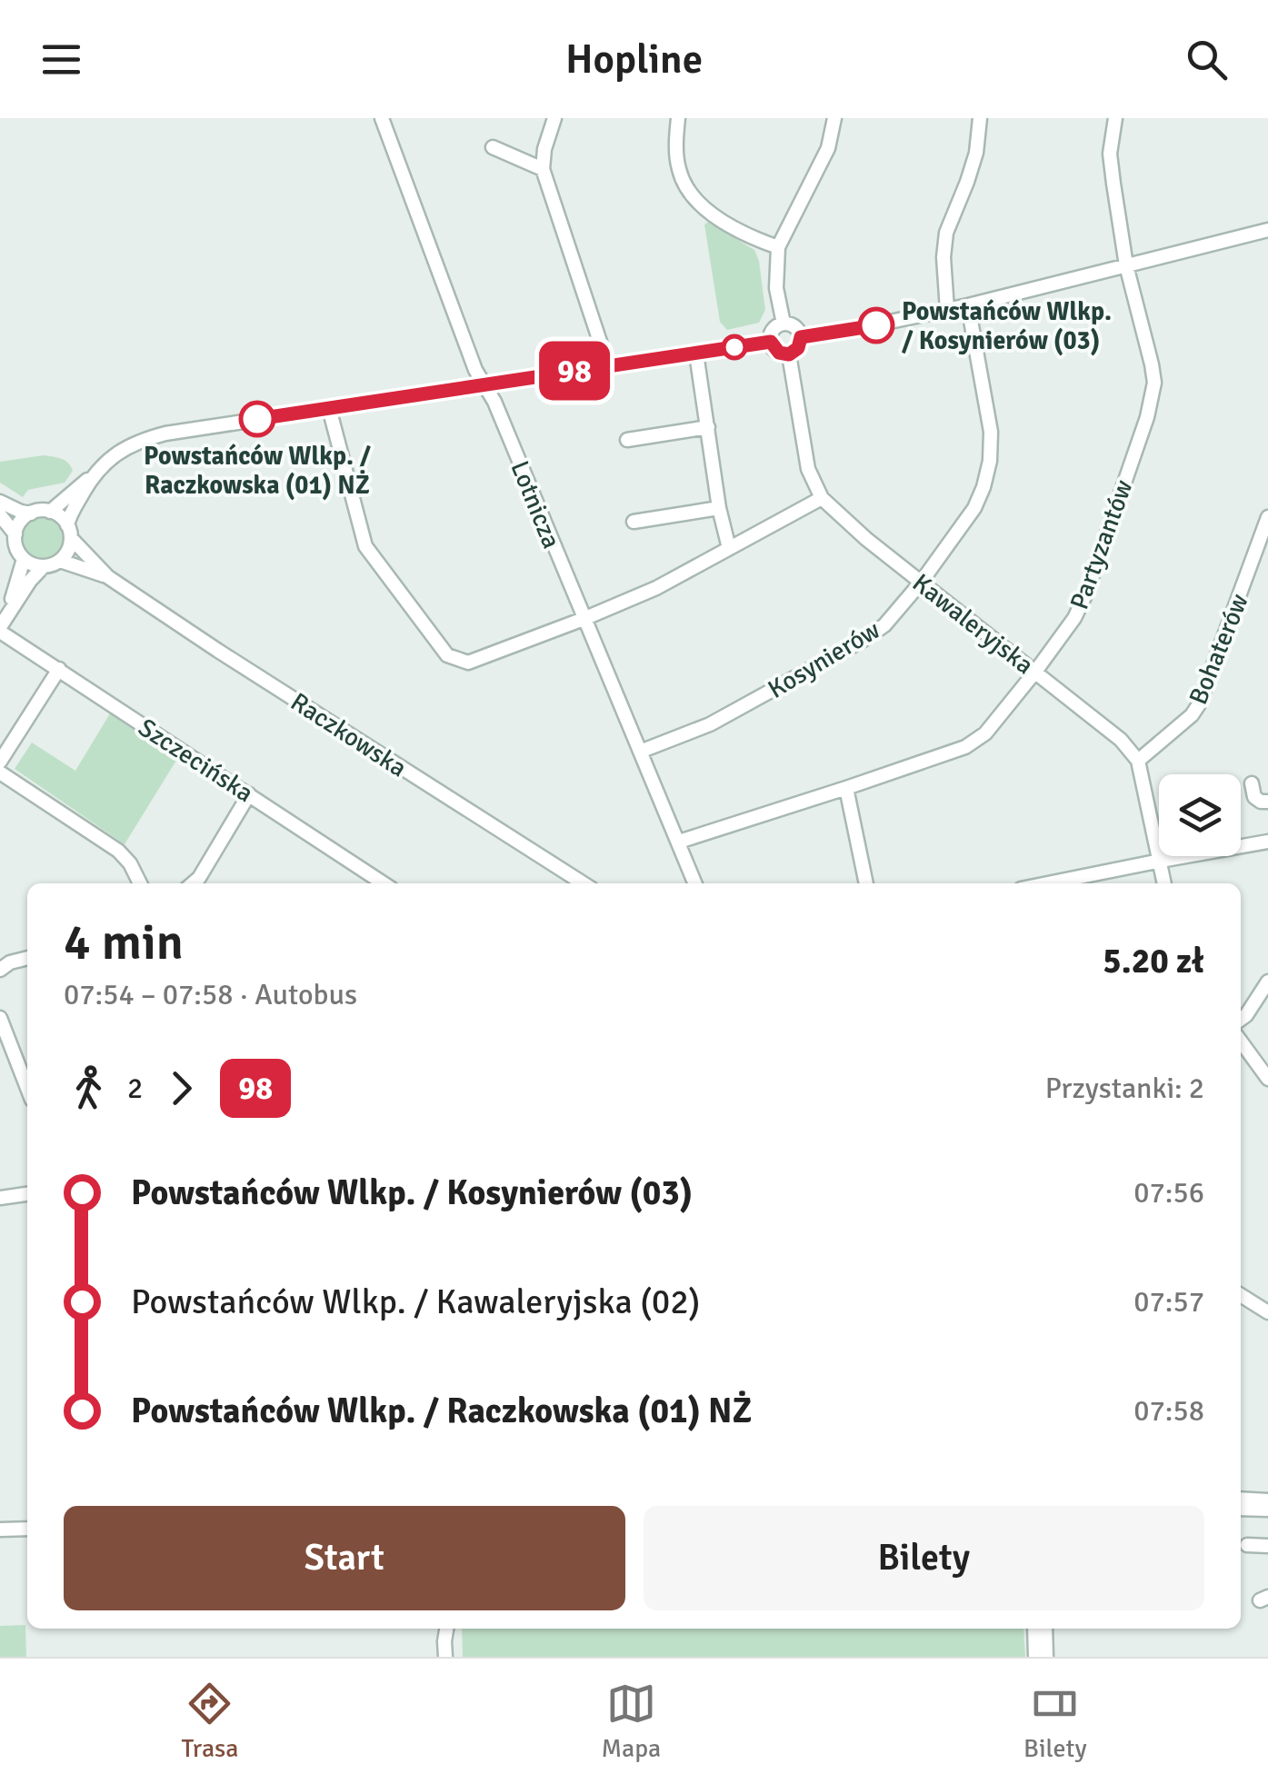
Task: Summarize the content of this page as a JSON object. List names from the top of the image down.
{
  "streets": {
    "street": [
      "Lotnicza",
      "Partyzantów",
      "Kawaleryjska",
      "Bohaterów",
      "Kosynierów",
      "Raczkowska",
      "Szczecińska"
    ]
  },
  "crossings": [
    ["Lotnicza", "Partyzantów"],
    ["Lotnicza", "Kosynierów"],
    ["Partyzantów", "Kawaleryjska"],
    ["Kawaleryjska", "Bohaterów"],
    ["Kawaleryjska", "Kosynierów"]
  ],
  "places": ["Powstańców Wlkp. / Kosynierów (03)", "Powstańców Wlkp. / Raczkowska (01) NŻ"],
  "lines": ["bus line 98"],
  "page": {
    "header": "Hopline",
    "on_map": "98",
    "heading": ["4 min", "07:54 – 07:58 · Autobus", "5.20 zł"],
    "legs": ["2", "98", "Przystanki: 2"],
    "list": [
      {
        "name": "Powstańców Wlkp. / Kosynierów (03)",
        "value": "07:56"
      },
      {
        "name": "Powstańców Wlkp. / Kawaleryjska (02)",
        "value": "07:57"
      },
      {
        "name": "Powstańców Wlkp. / Raczkowska (01) NŻ",
        "value": "07:58"
      }
    ],
    "buttons": ["Start", "Bilety"],
    "tabs": ["Trasa", "Mapa", "Bilety"]
  }
}
